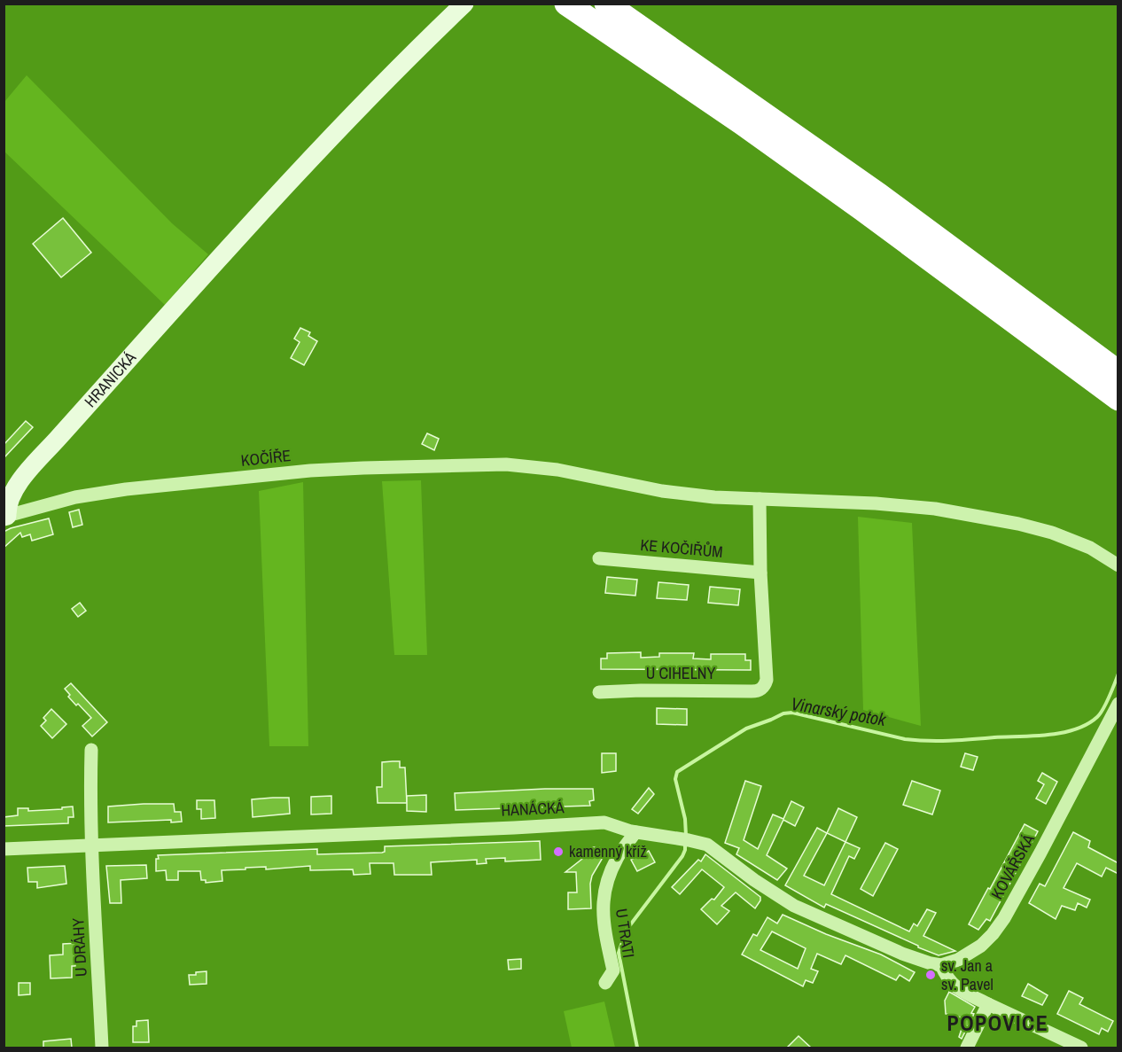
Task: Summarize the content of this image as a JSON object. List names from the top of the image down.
{
  "streets": {
    "main road": ["HRANICKÁ"],
    "street": [
      "KOČÍŘE",
      "KE KOČIŘŮM",
      "U CIHELNY",
      "HANÁCKÁ",
      "KOVÁŘSKÁ",
      "U TRATI",
      "U DRÁHY"
    ]
  },
  "crossings": [
    ["HRANICKÁ", "KOČÍŘE"],
    ["KE KOČIŘŮM", "U CIHELNY"],
    ["HANÁCKÁ", "KOVÁŘSKÁ"],
    ["HANÁCKÁ", "U TRATI"],
    ["HANÁCKÁ", "U DRÁHY"]
  ],
  "districts": ["POPOVICE"],
  "water": ["Vinarský potok"],
  "places": ["kamenný kříž", "sv. Jan a sv. Pavel"]
}
